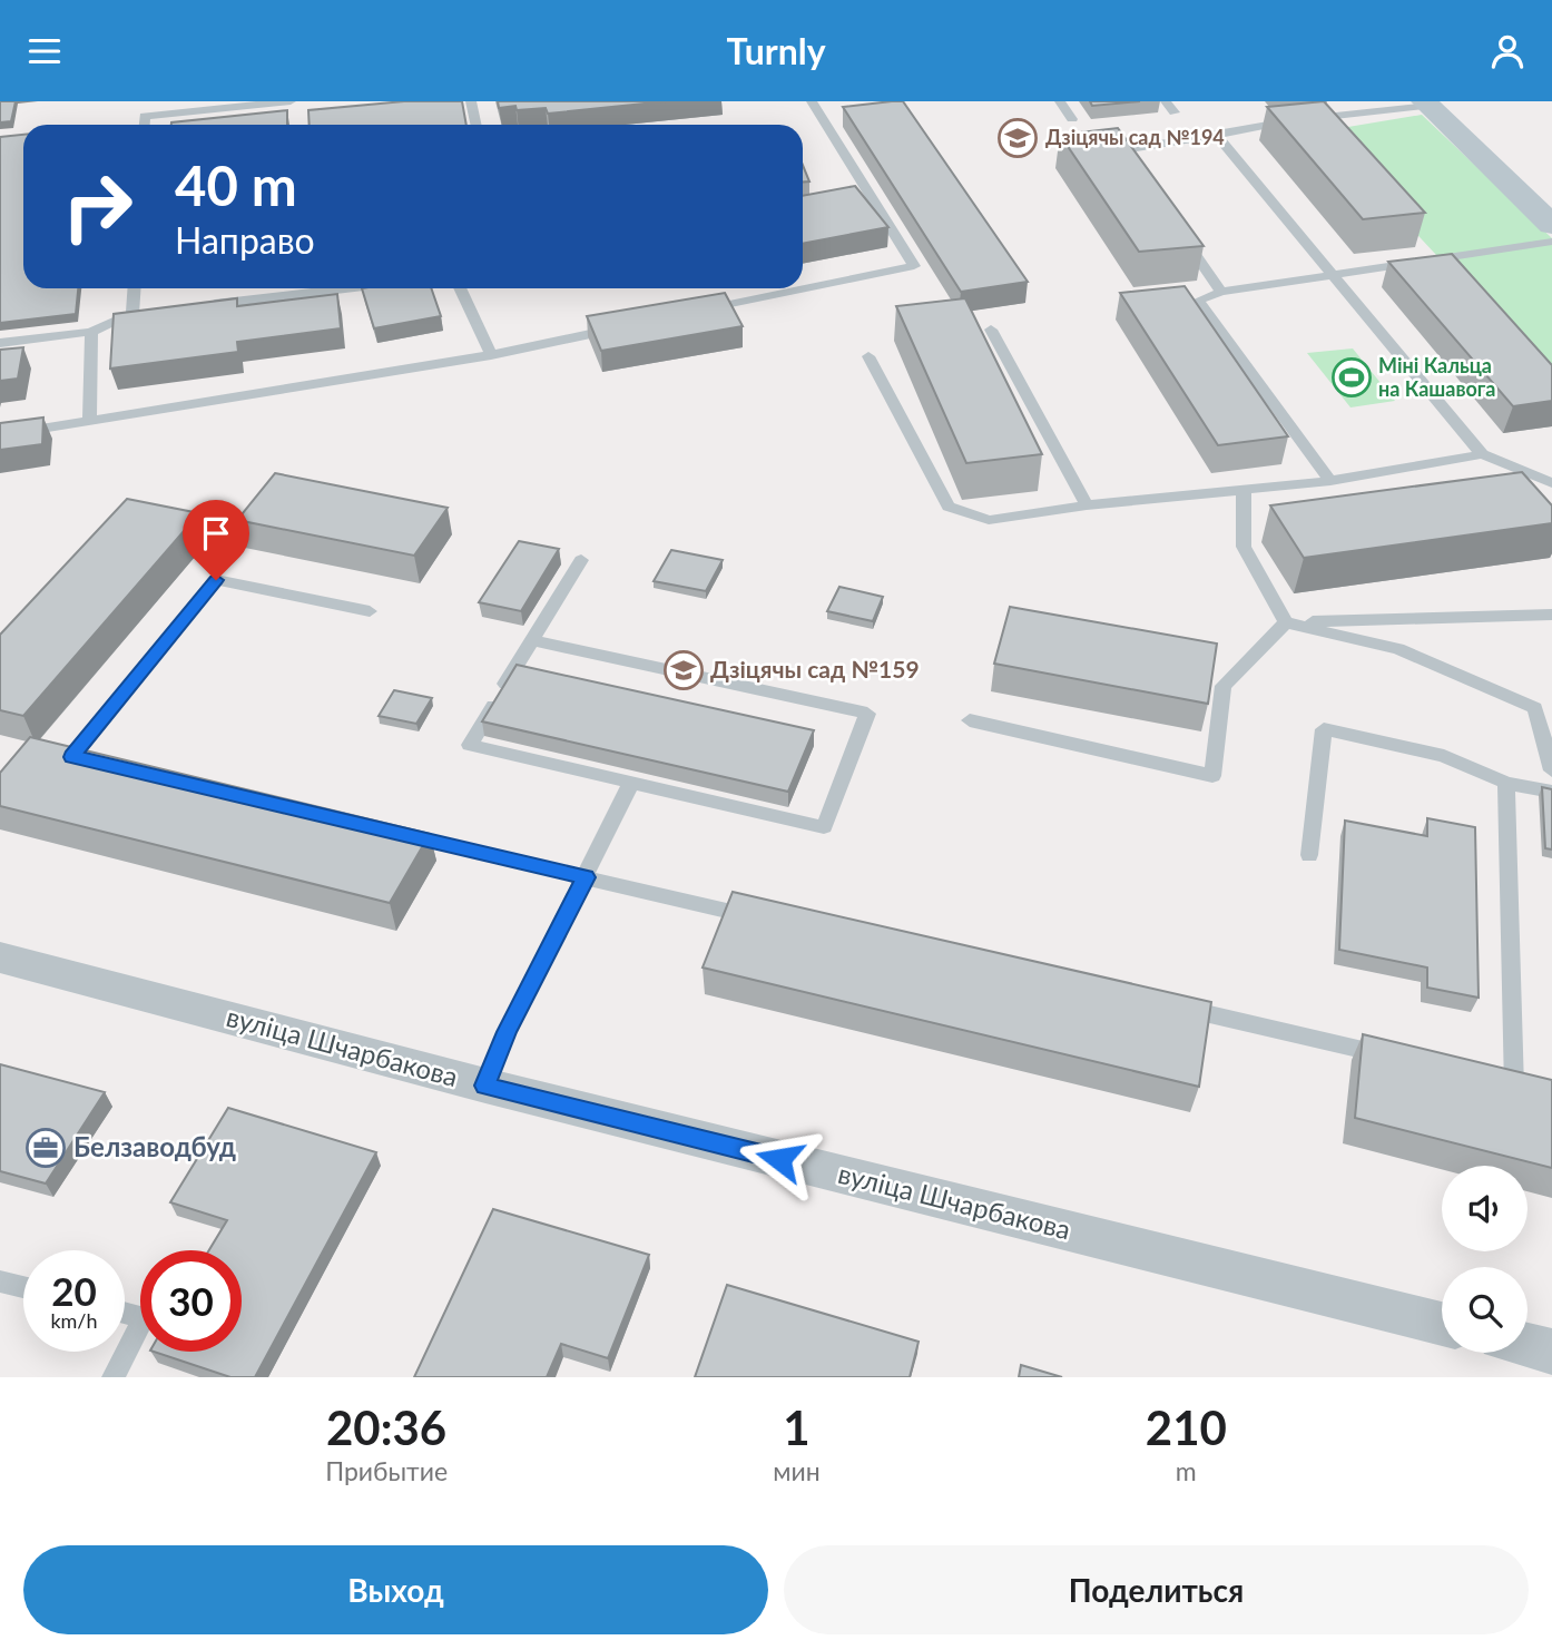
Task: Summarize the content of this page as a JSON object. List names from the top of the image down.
{
  "streets": {
    "street": ["вуліца Шчарбакова"]
  },
  "places": {
    "school or university": ["Дзіцячы сад №194", "Дзіцячы сад №159"],
    "sports": ["Міні Кальца на Кашавога"],
    "office": ["Белзаводбуд"]
  },
  "page": {
    "header": "Turnly",
    "turn": ["40 m", "Направо"],
    "speed": "20 km/h",
    "limit": "30",
    "eta": [
      "20:36",
      "Прибытие",
      "1",
      "мин",
      "210",
      "m"
    ],
    "buttons": ["Выход", "Поделиться"]
  }
}
